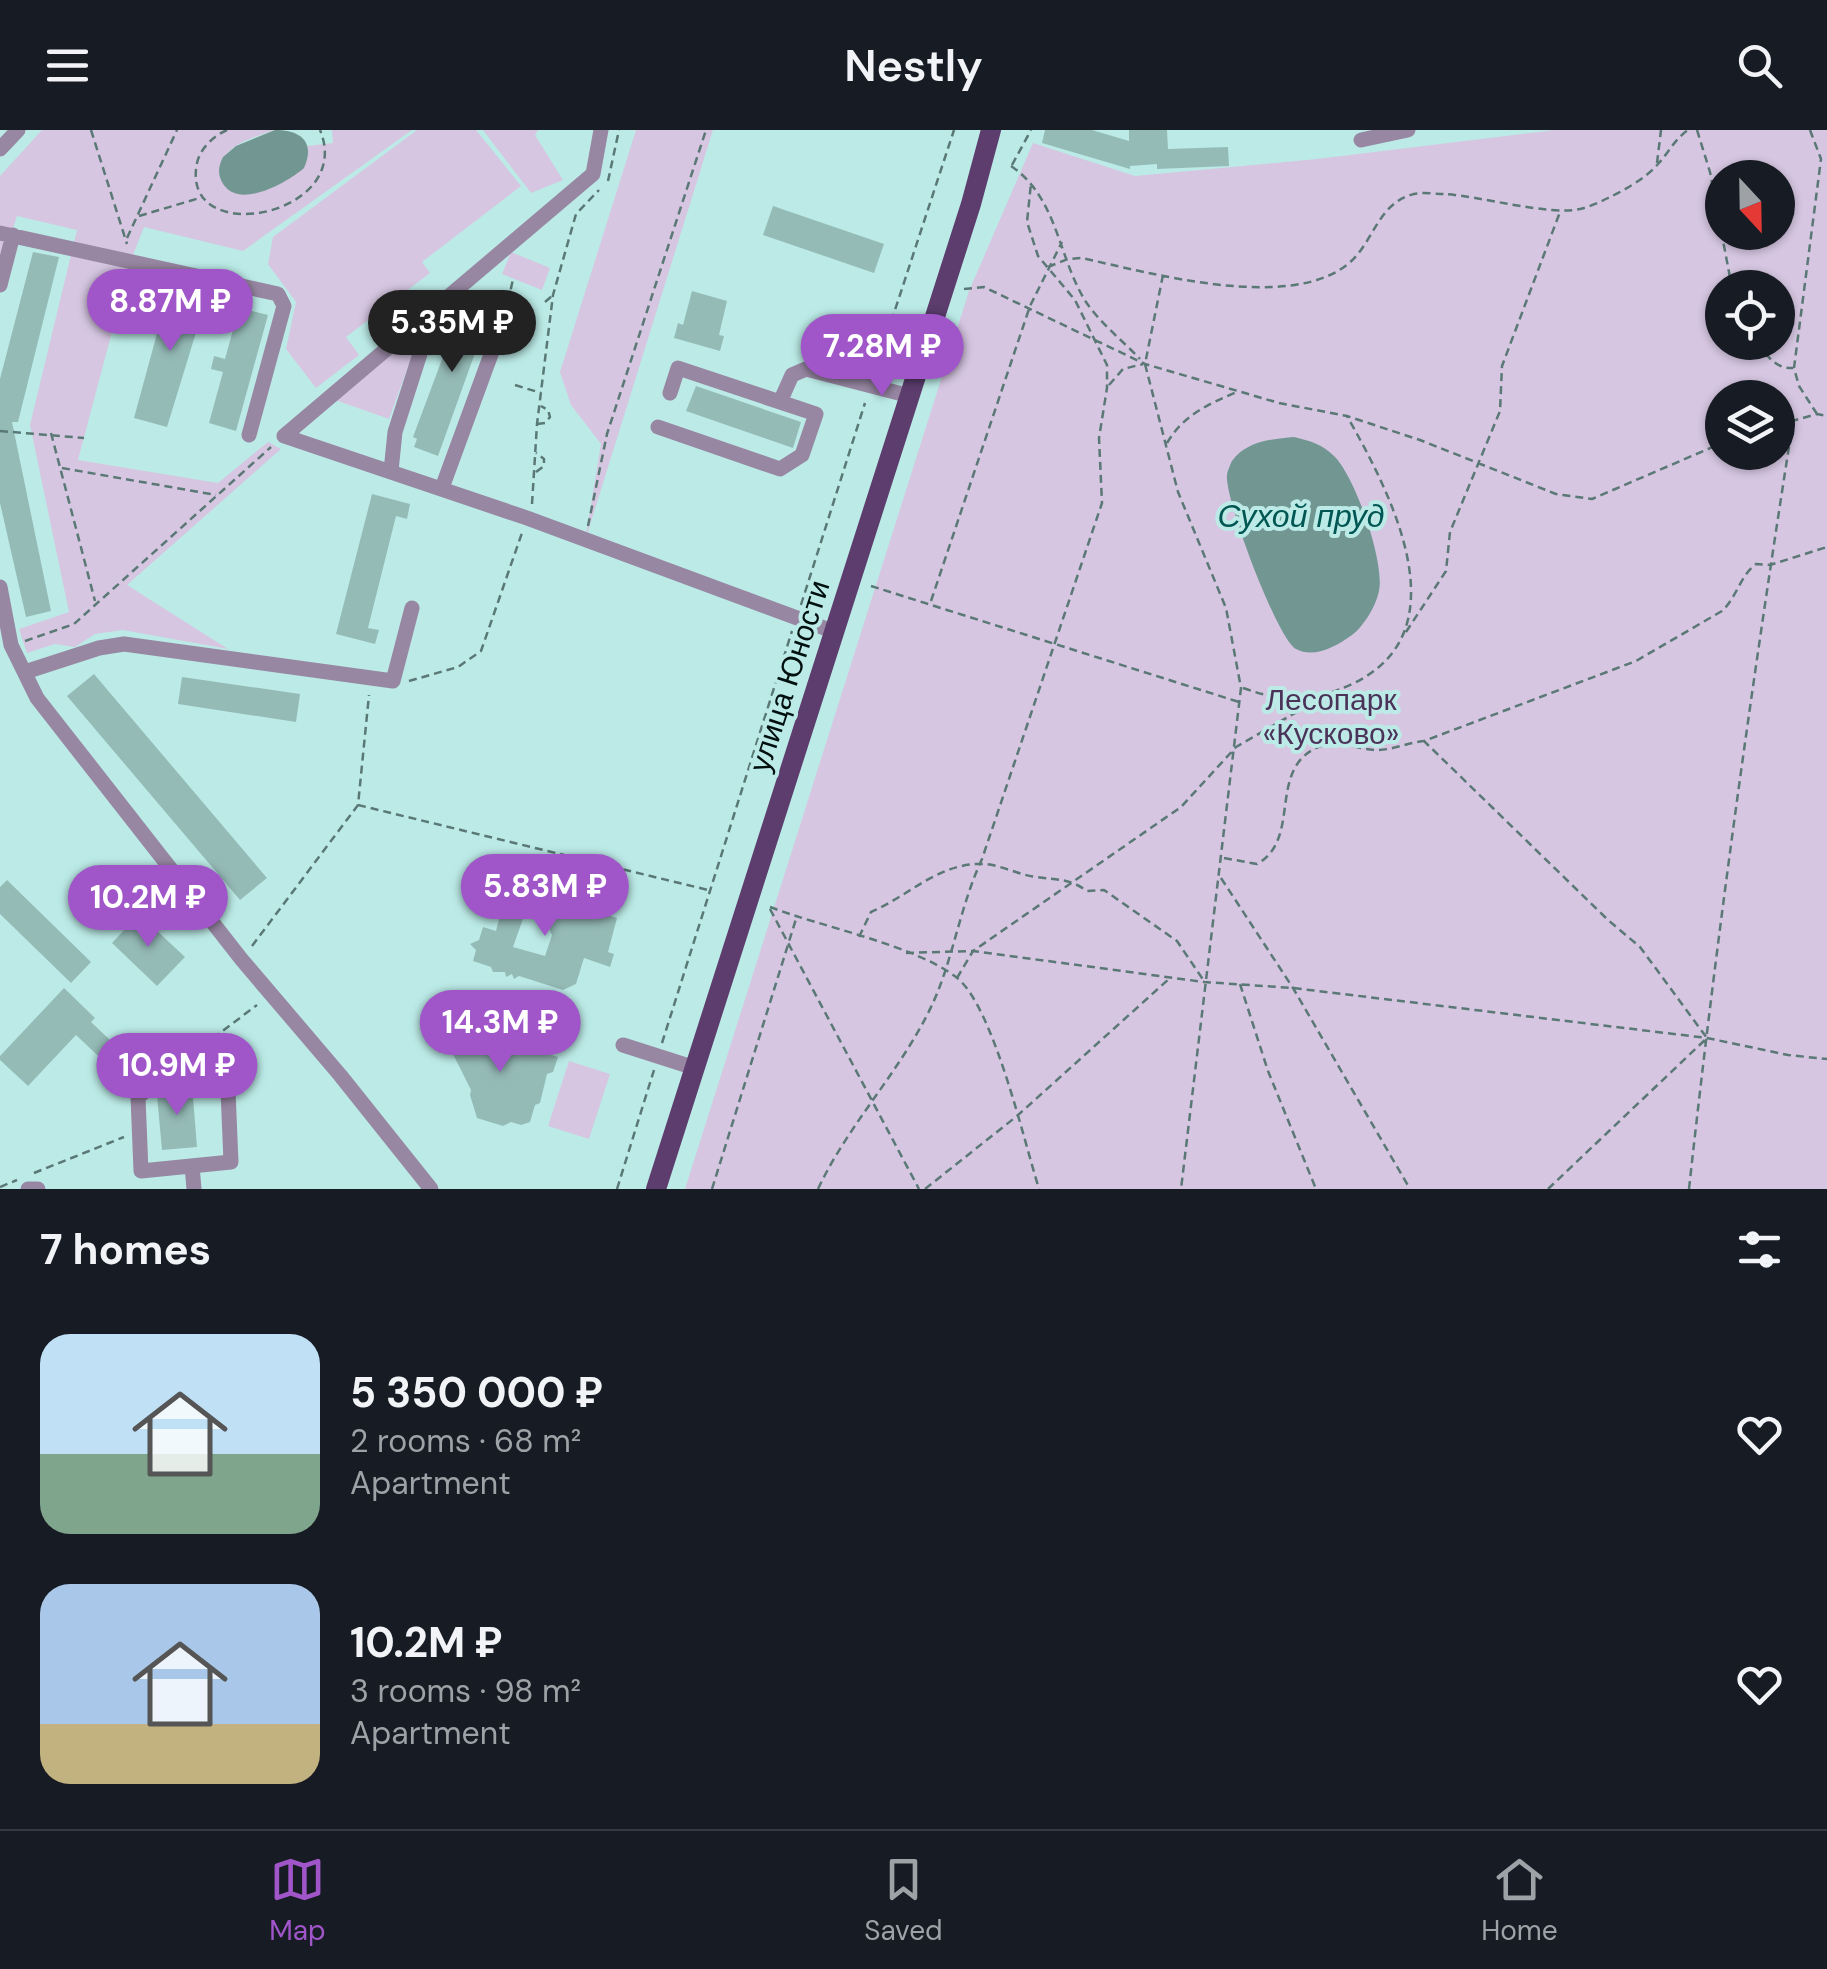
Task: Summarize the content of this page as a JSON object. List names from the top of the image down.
{
  "streets": {
    "main road": ["улица Юности"]
  },
  "water": ["Сухой пруд"],
  "parks": ["Лесопарк «Кусково»"],
  "north": "bottom",
  "page": {
    "header": "Nestly",
    "price": [
      "8.87M ₽",
      "5.35M ₽",
      "7.28M ₽",
      "5.83M ₽",
      "10.2M ₽",
      "14.3M ₽",
      "10.9M ₽"
    ],
    "heading": "7 homes",
    "list": [
      {
        "name": "5 350 000 ₽",
        "note": "2 rooms · 68 m² · Apartment"
      },
      {
        "name": "10.2M ₽",
        "note": "3 rooms · 98 m² · Apartment"
      }
    ],
    "tabs": ["Map", "Saved", "Home"]
  }
}
